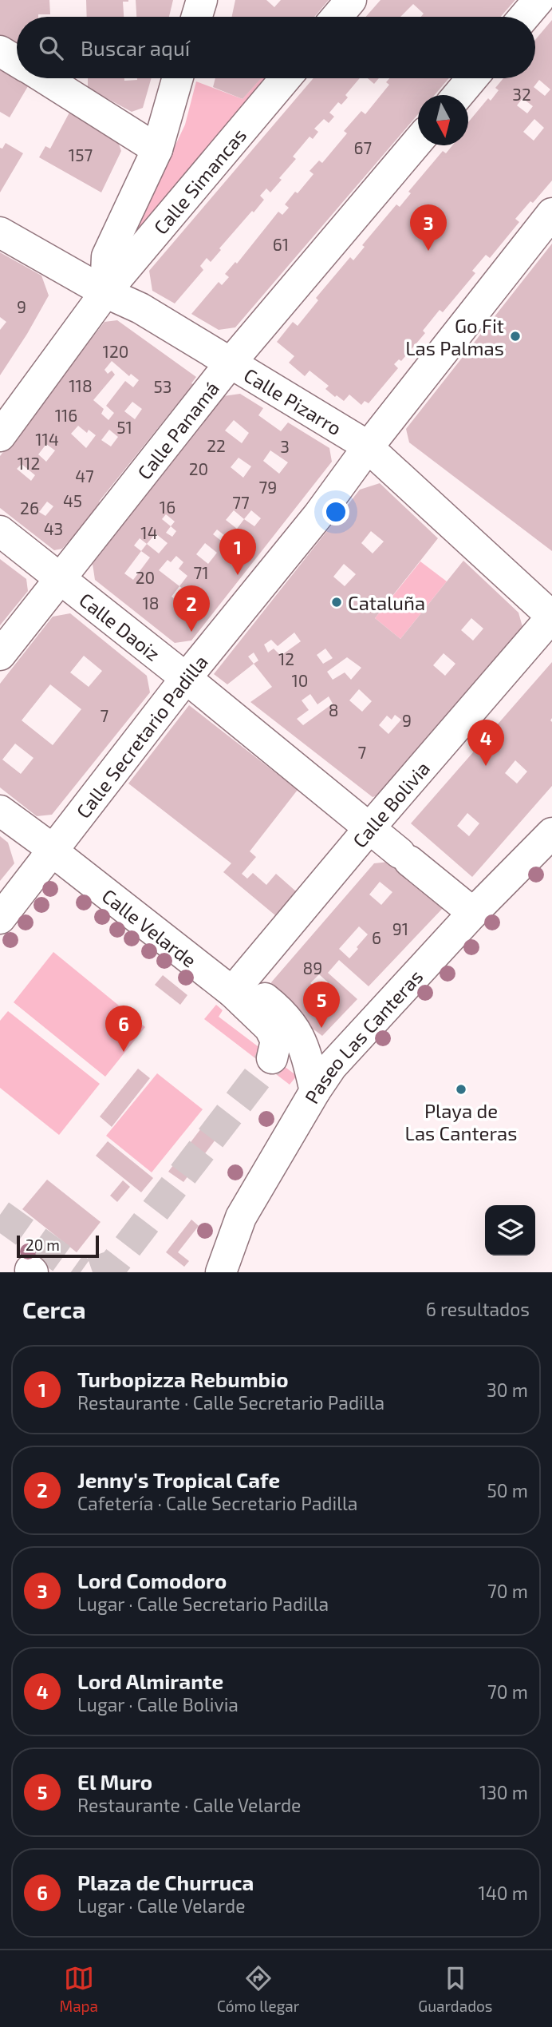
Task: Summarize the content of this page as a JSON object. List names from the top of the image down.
{
  "streets": {
    "street": [
      "Calle Simancas",
      "Calle Pizarro",
      "Calle Panamá",
      "Calle Daoiz",
      "Calle Secretario Padilla",
      "Calle Bolivia",
      "Calle Velarde",
      "Paseo Las Canteras"
    ]
  },
  "crossings": [
    ["Calle Simancas", "Calle Pizarro"],
    ["Calle Pizarro", "Calle Panamá"],
    ["Calle Pizarro", "Calle Secretario Padilla"],
    ["Calle Pizarro", "Calle Bolivia"],
    ["Calle Panamá", "Calle Daoiz"],
    ["Calle Daoiz", "Calle Secretario Padilla"],
    ["Calle Daoiz", "Calle Bolivia"],
    ["Calle Daoiz", "Paseo Las Canteras"],
    ["Calle Secretario Padilla", "Calle Velarde"],
    ["Calle Bolivia", "Calle Velarde"],
    ["Calle Velarde", "Paseo Las Canteras"]
  ],
  "places": ["Go Fit Las Palmas", "Cataluña", "Playa de Las Canteras"],
  "house_numbers": [
    "32",
    "67",
    "157",
    "61",
    "9",
    "120",
    "118",
    "53",
    "116",
    "51",
    "114",
    "22",
    "3",
    "112",
    "20",
    "47",
    "79",
    "45",
    "77",
    "16",
    "26",
    "43",
    "14",
    "71",
    "20",
    "18",
    "12",
    "10",
    "8",
    "7",
    "9",
    "7",
    "91",
    "6",
    "89"
  ],
  "scale_bar": "20 m",
  "north": "bottom",
  "page": {
    "search": "Buscar aquí",
    "pins": [
      "3",
      "1",
      "2",
      "4",
      "5",
      "6"
    ],
    "scale": "20 m",
    "heading": ["Cerca", "6 resultados"],
    "list": [
      {
        "mark": "1",
        "name": "Turbopizza Rebumbio",
        "note": "Restaurante · Calle Secretario Padilla",
        "value": "30 m"
      },
      {
        "mark": "2",
        "name": "Jenny's Tropical Cafe",
        "note": "Cafetería · Calle Secretario Padilla",
        "value": "50 m"
      },
      {
        "mark": "3",
        "name": "Lord Comodoro",
        "note": "Lugar · Calle Secretario Padilla",
        "value": "70 m"
      },
      {
        "mark": "4",
        "name": "Lord Almirante",
        "note": "Lugar · Calle Bolivia",
        "value": "70 m"
      },
      {
        "mark": "5",
        "name": "El Muro",
        "note": "Restaurante · Calle Velarde",
        "value": "130 m"
      },
      {
        "mark": "6",
        "name": "Plaza de Churruca",
        "note": "Lugar · Calle Velarde",
        "value": "140 m"
      }
    ],
    "nav": ["Mapa", "Cómo llegar", "Guardados"]
  }
}
